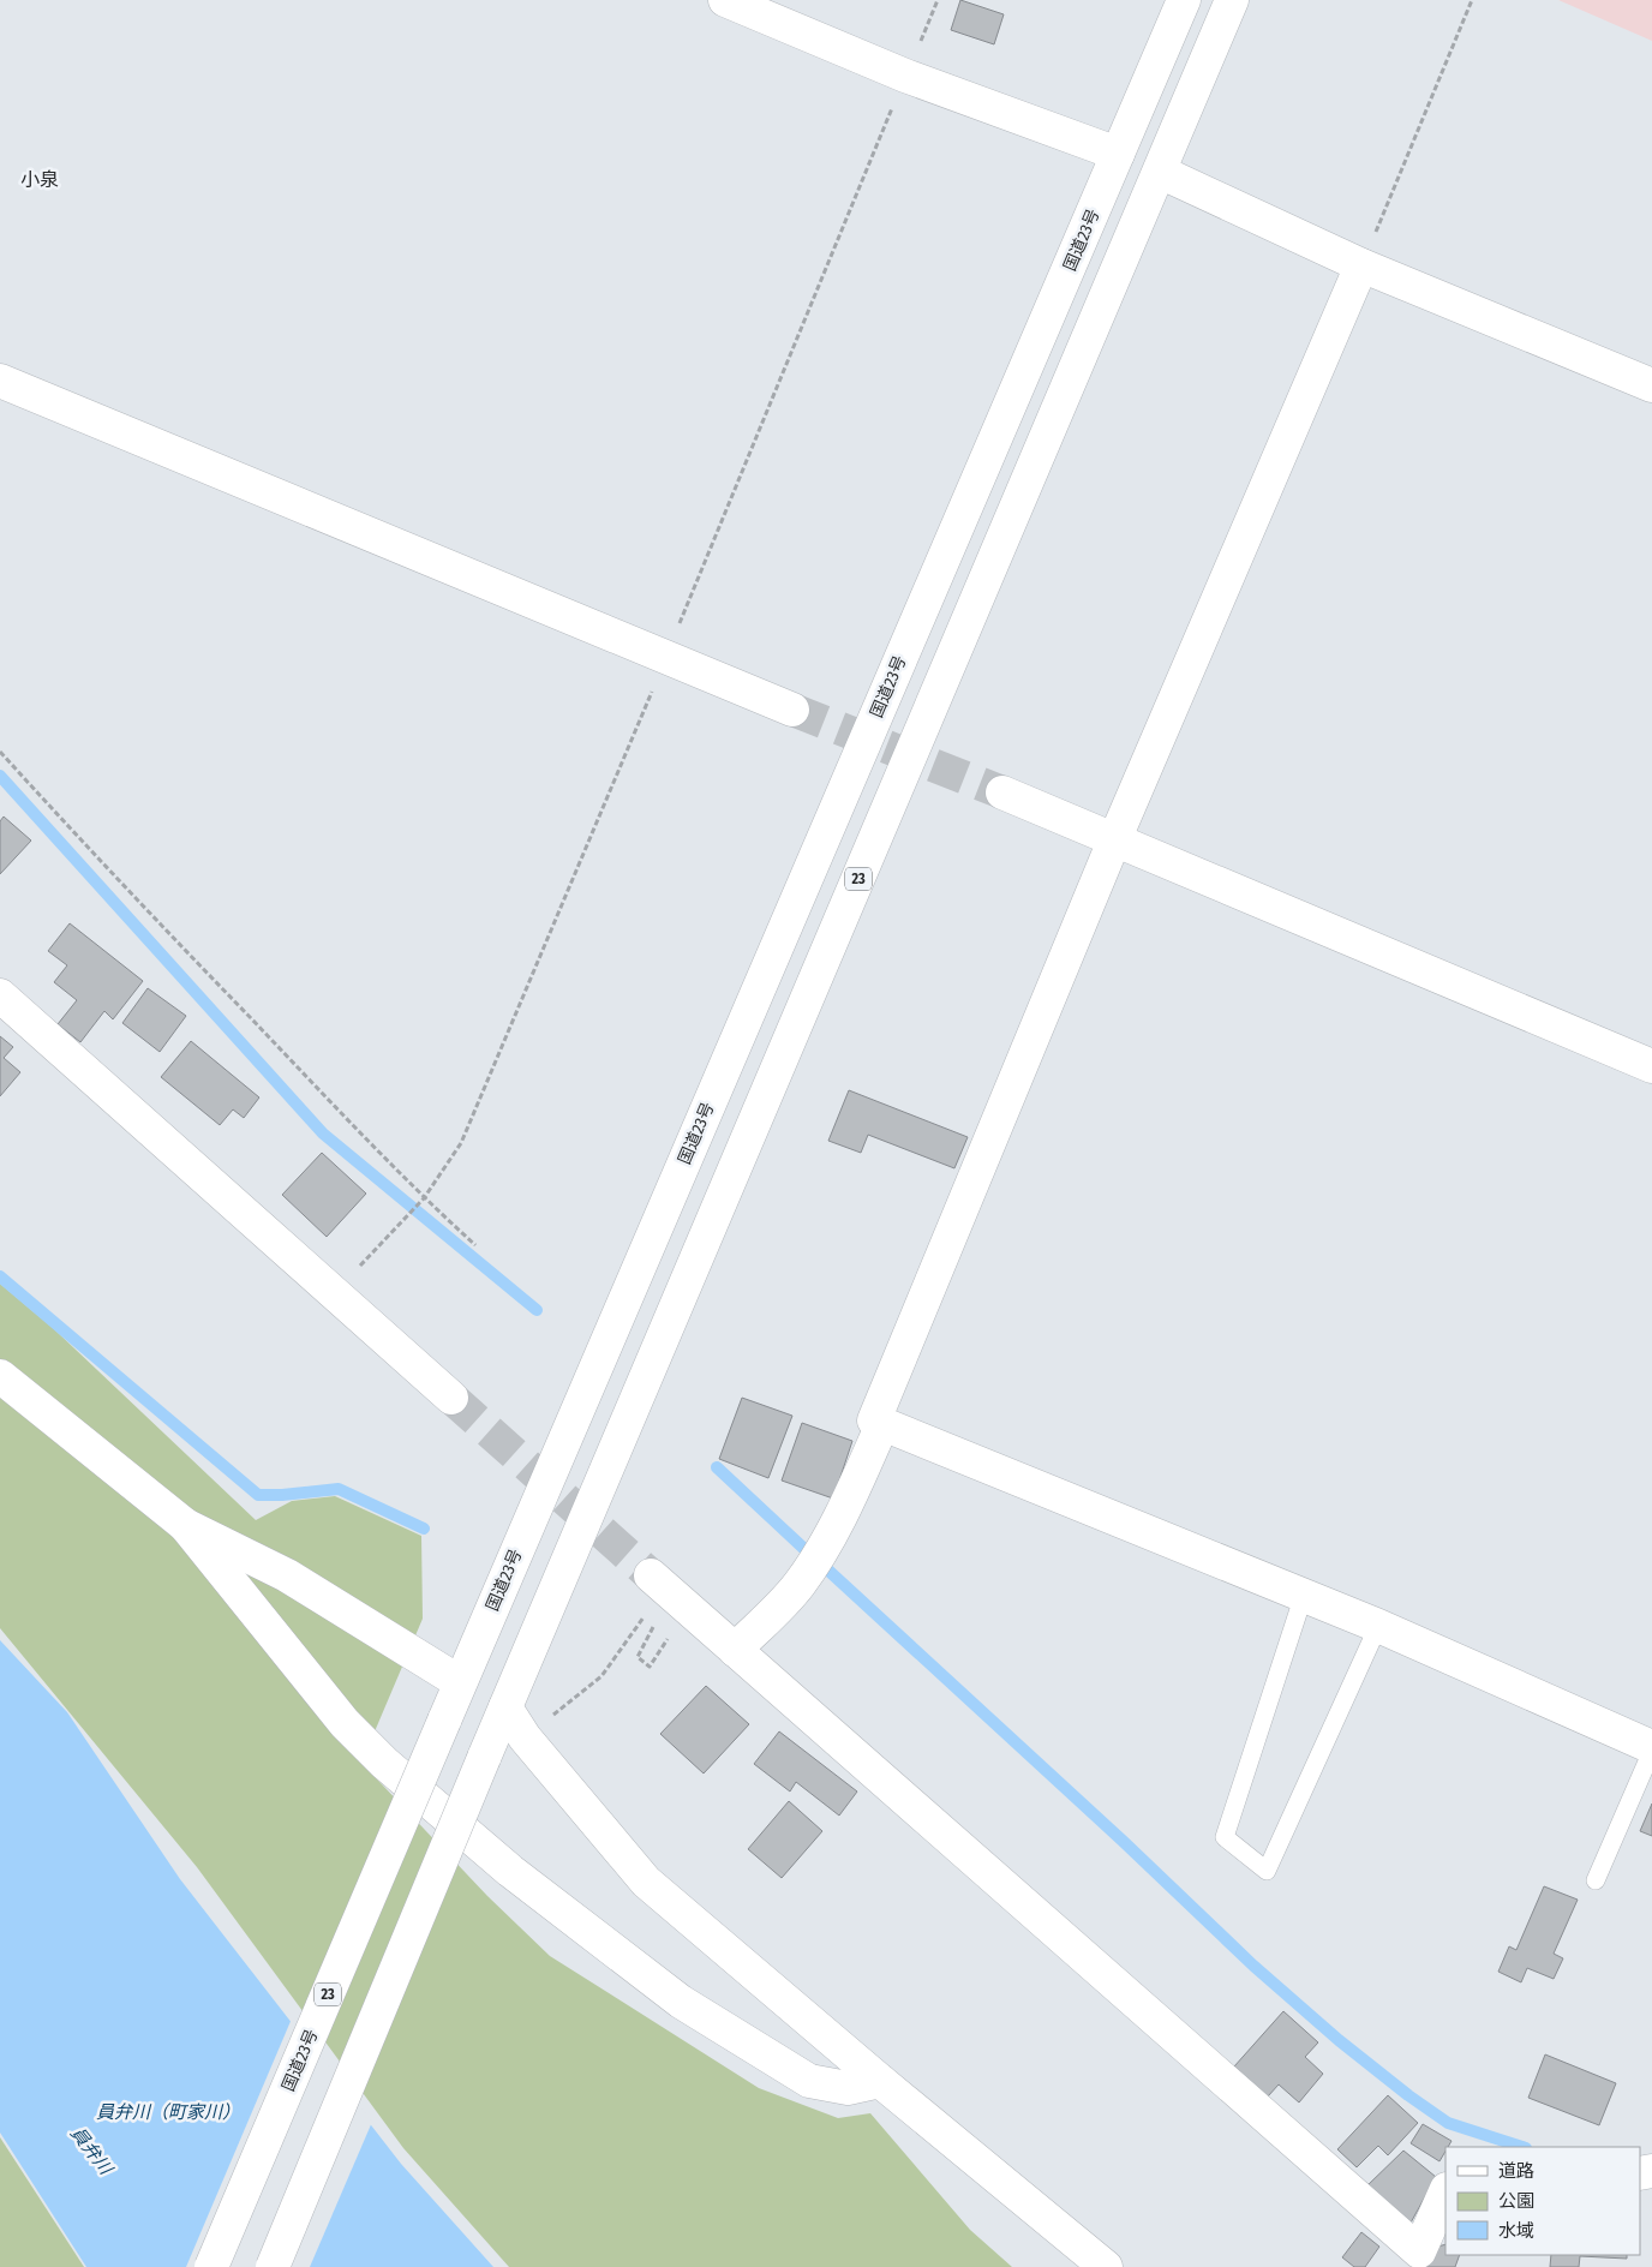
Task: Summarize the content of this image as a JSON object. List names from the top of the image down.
{
  "streets": {
    "main road": ["国道23号", "23"]
  },
  "districts": ["小泉"],
  "water": ["員弁川（町家川）", "員弁川"],
  "legend": ["道路", "公園", "水域"]
}
